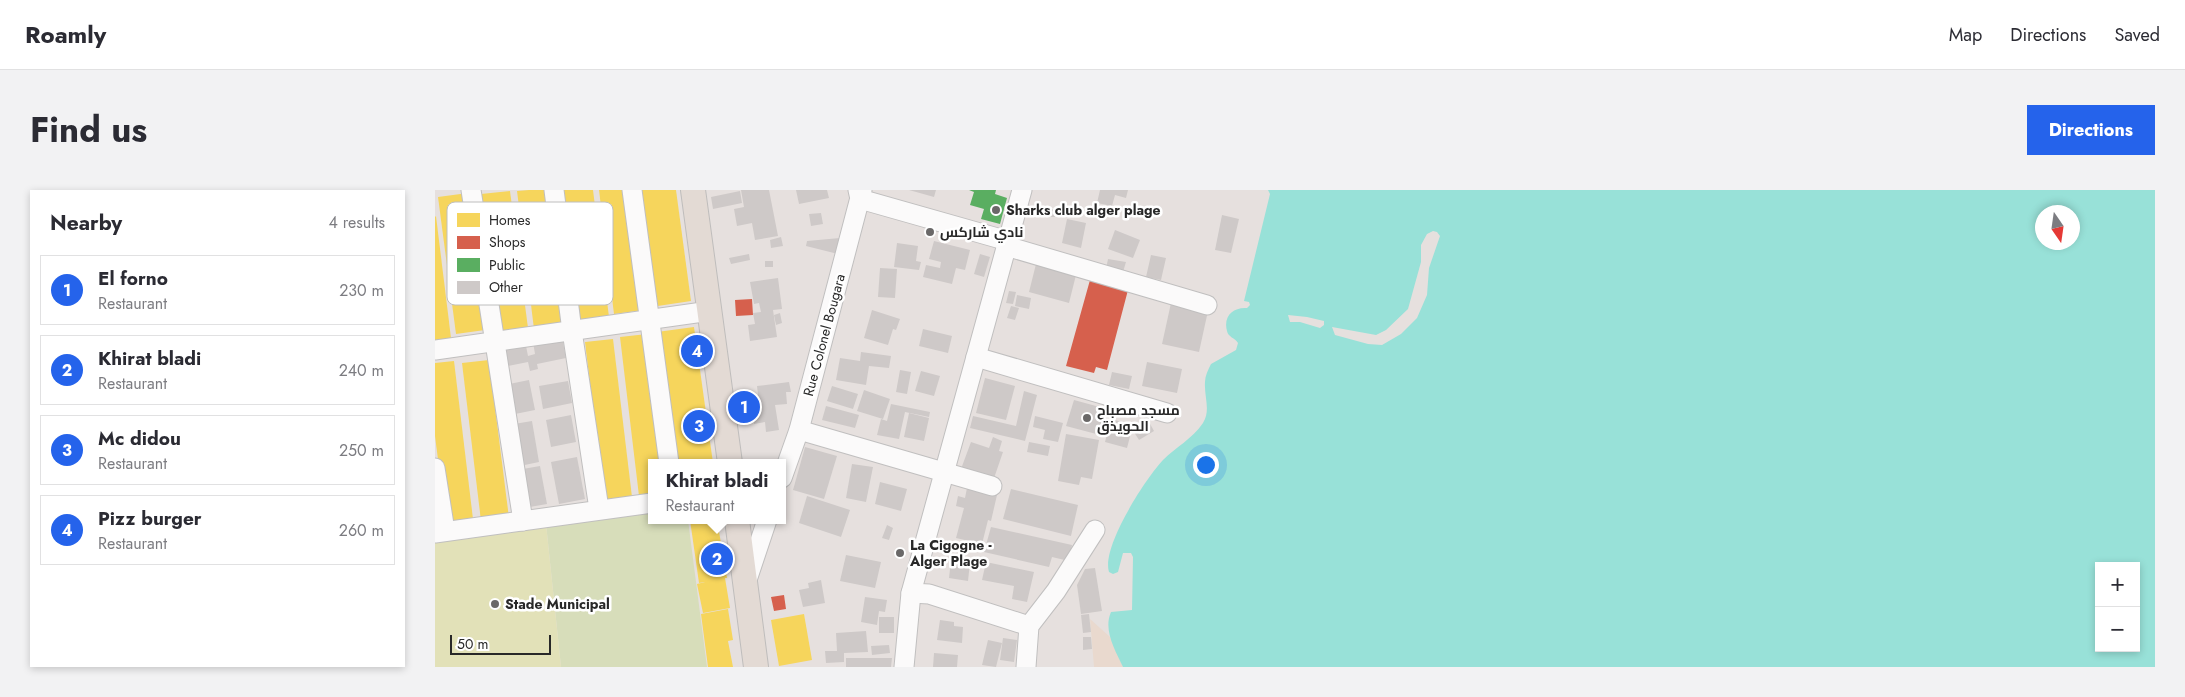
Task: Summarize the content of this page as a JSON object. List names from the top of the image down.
{
  "streets": {
    "street": ["Rue Colonel Bougara"]
  },
  "places": [
    "Sharks club alger plage",
    "نادي شاركس",
    "مسجد مصباح الحويذق",
    "La Cigogne - Alger Plage",
    "Stade Municipal"
  ],
  "legend": [
    "Homes",
    "Shops",
    "Public",
    "Other"
  ],
  "scale_bar": "50 m",
  "north": "bottom",
  "page": {
    "header": "Roamly",
    "nav": ["Map", "Directions", "Saved"],
    "title": "Find us",
    "buttons": "Directions",
    "heading": ["Nearby", "4 results"],
    "list": [
      {
        "mark": "1",
        "name": "El forno",
        "note": "Restaurant",
        "value": "230 m"
      },
      {
        "mark": "2",
        "name": "Khirat bladi",
        "note": "Restaurant",
        "value": "240 m"
      },
      {
        "mark": "3",
        "name": "Mc didou",
        "note": "Restaurant",
        "value": "250 m"
      },
      {
        "mark": "4",
        "name": "Pizz burger",
        "note": "Restaurant",
        "value": "260 m"
      }
    ],
    "pins": [
      "4",
      "1",
      "3",
      "2"
    ],
    "popup": ["Khirat bladi", "Restaurant"],
    "map_buttons": ["+", "−"],
    "scale": "50 m"
  }
}
